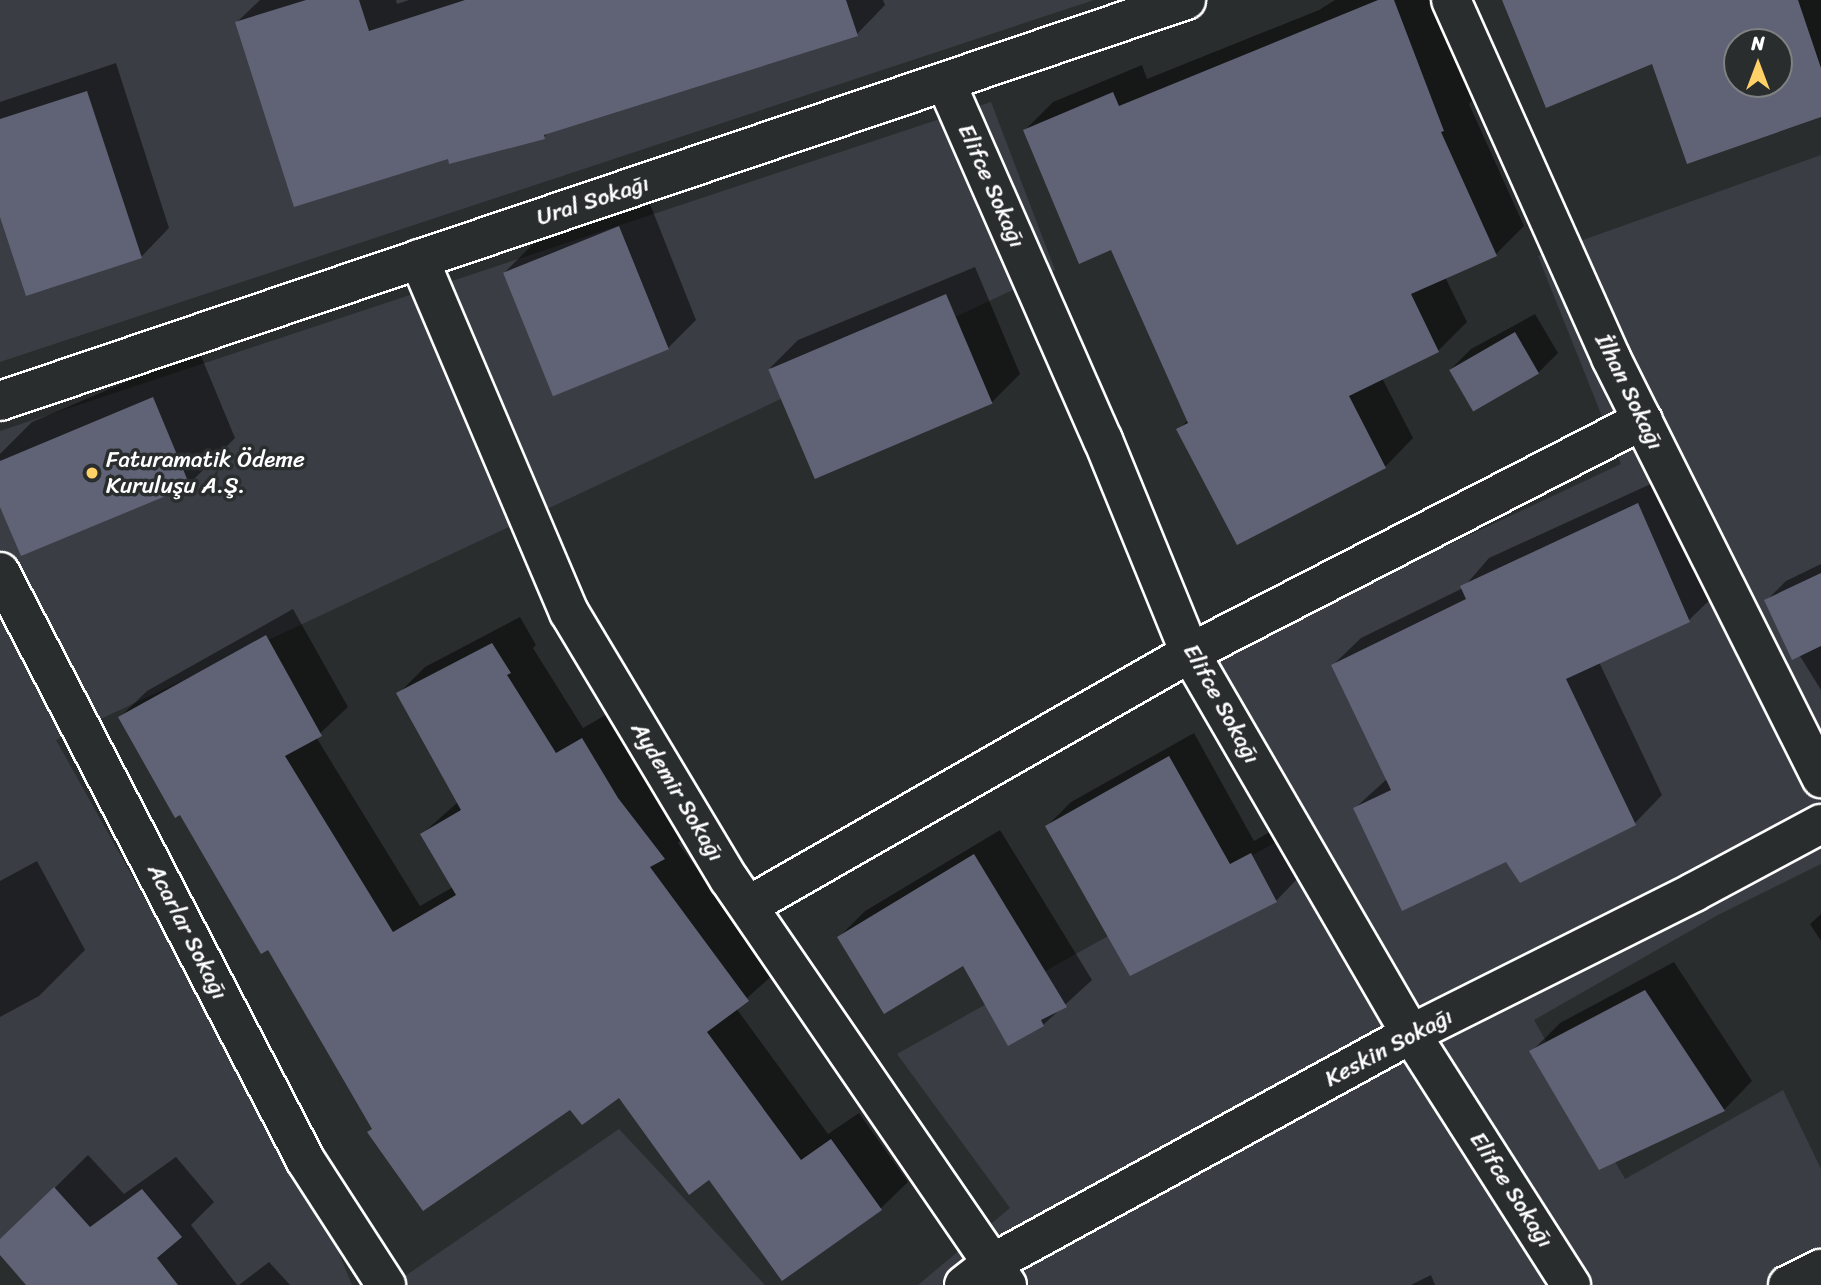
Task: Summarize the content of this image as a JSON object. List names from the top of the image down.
{
  "streets": {
    "street": [
      "Elifce Sokağı",
      "Ural Sokağı",
      "İlhan Sokağı",
      "Aydemir Sokağı",
      "Acarlar Sokağı",
      "Keskin Sokağı"
    ]
  },
  "crossings": [
    ["Elifce Sokağı", "Ural Sokağı"],
    ["Elifce Sokağı", "Keskin Sokağı"],
    ["Ural Sokağı", "Aydemir Sokağı"],
    ["Aydemir Sokağı", "Keskin Sokağı"]
  ],
  "places": ["Faturamatik Ödeme Kuruluşu A.Ş."],
  "north": "top"
}
